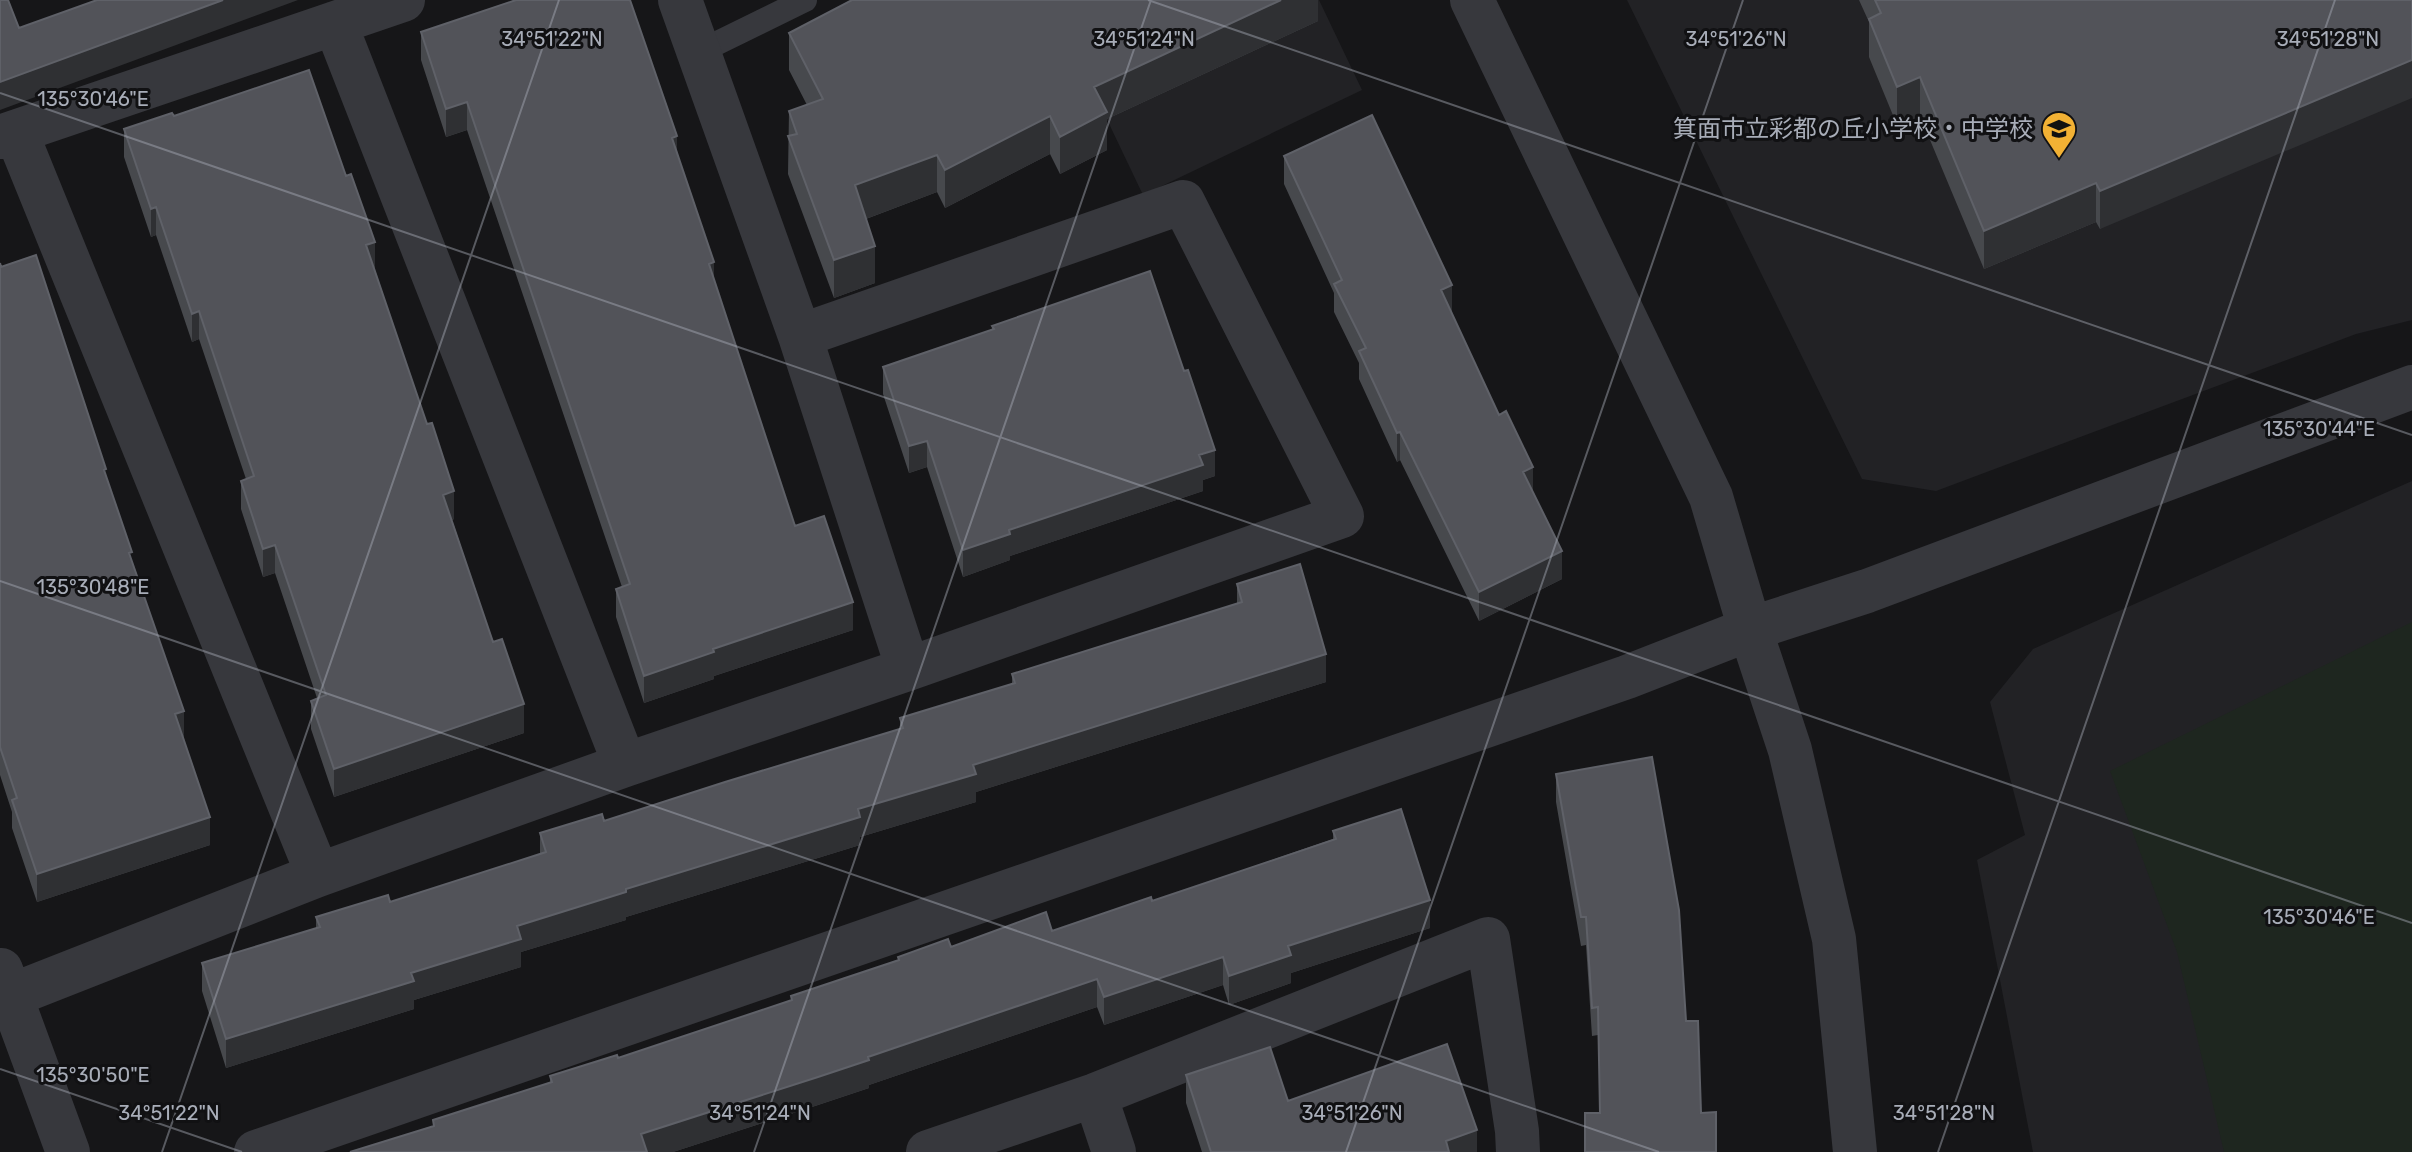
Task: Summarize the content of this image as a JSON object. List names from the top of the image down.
{
  "places": {
    "school or university": ["箕面市立彩都の丘小学校・中学校"]
  },
  "coordinates": [
    "34°51'24\"N",
    "34°51'22\"N",
    "34°51'26\"N",
    "34°51'28\"N",
    "135°30'46\"E",
    "135°30'44\"E",
    "135°30'48\"E",
    "135°30'50\"E"
  ]
}
